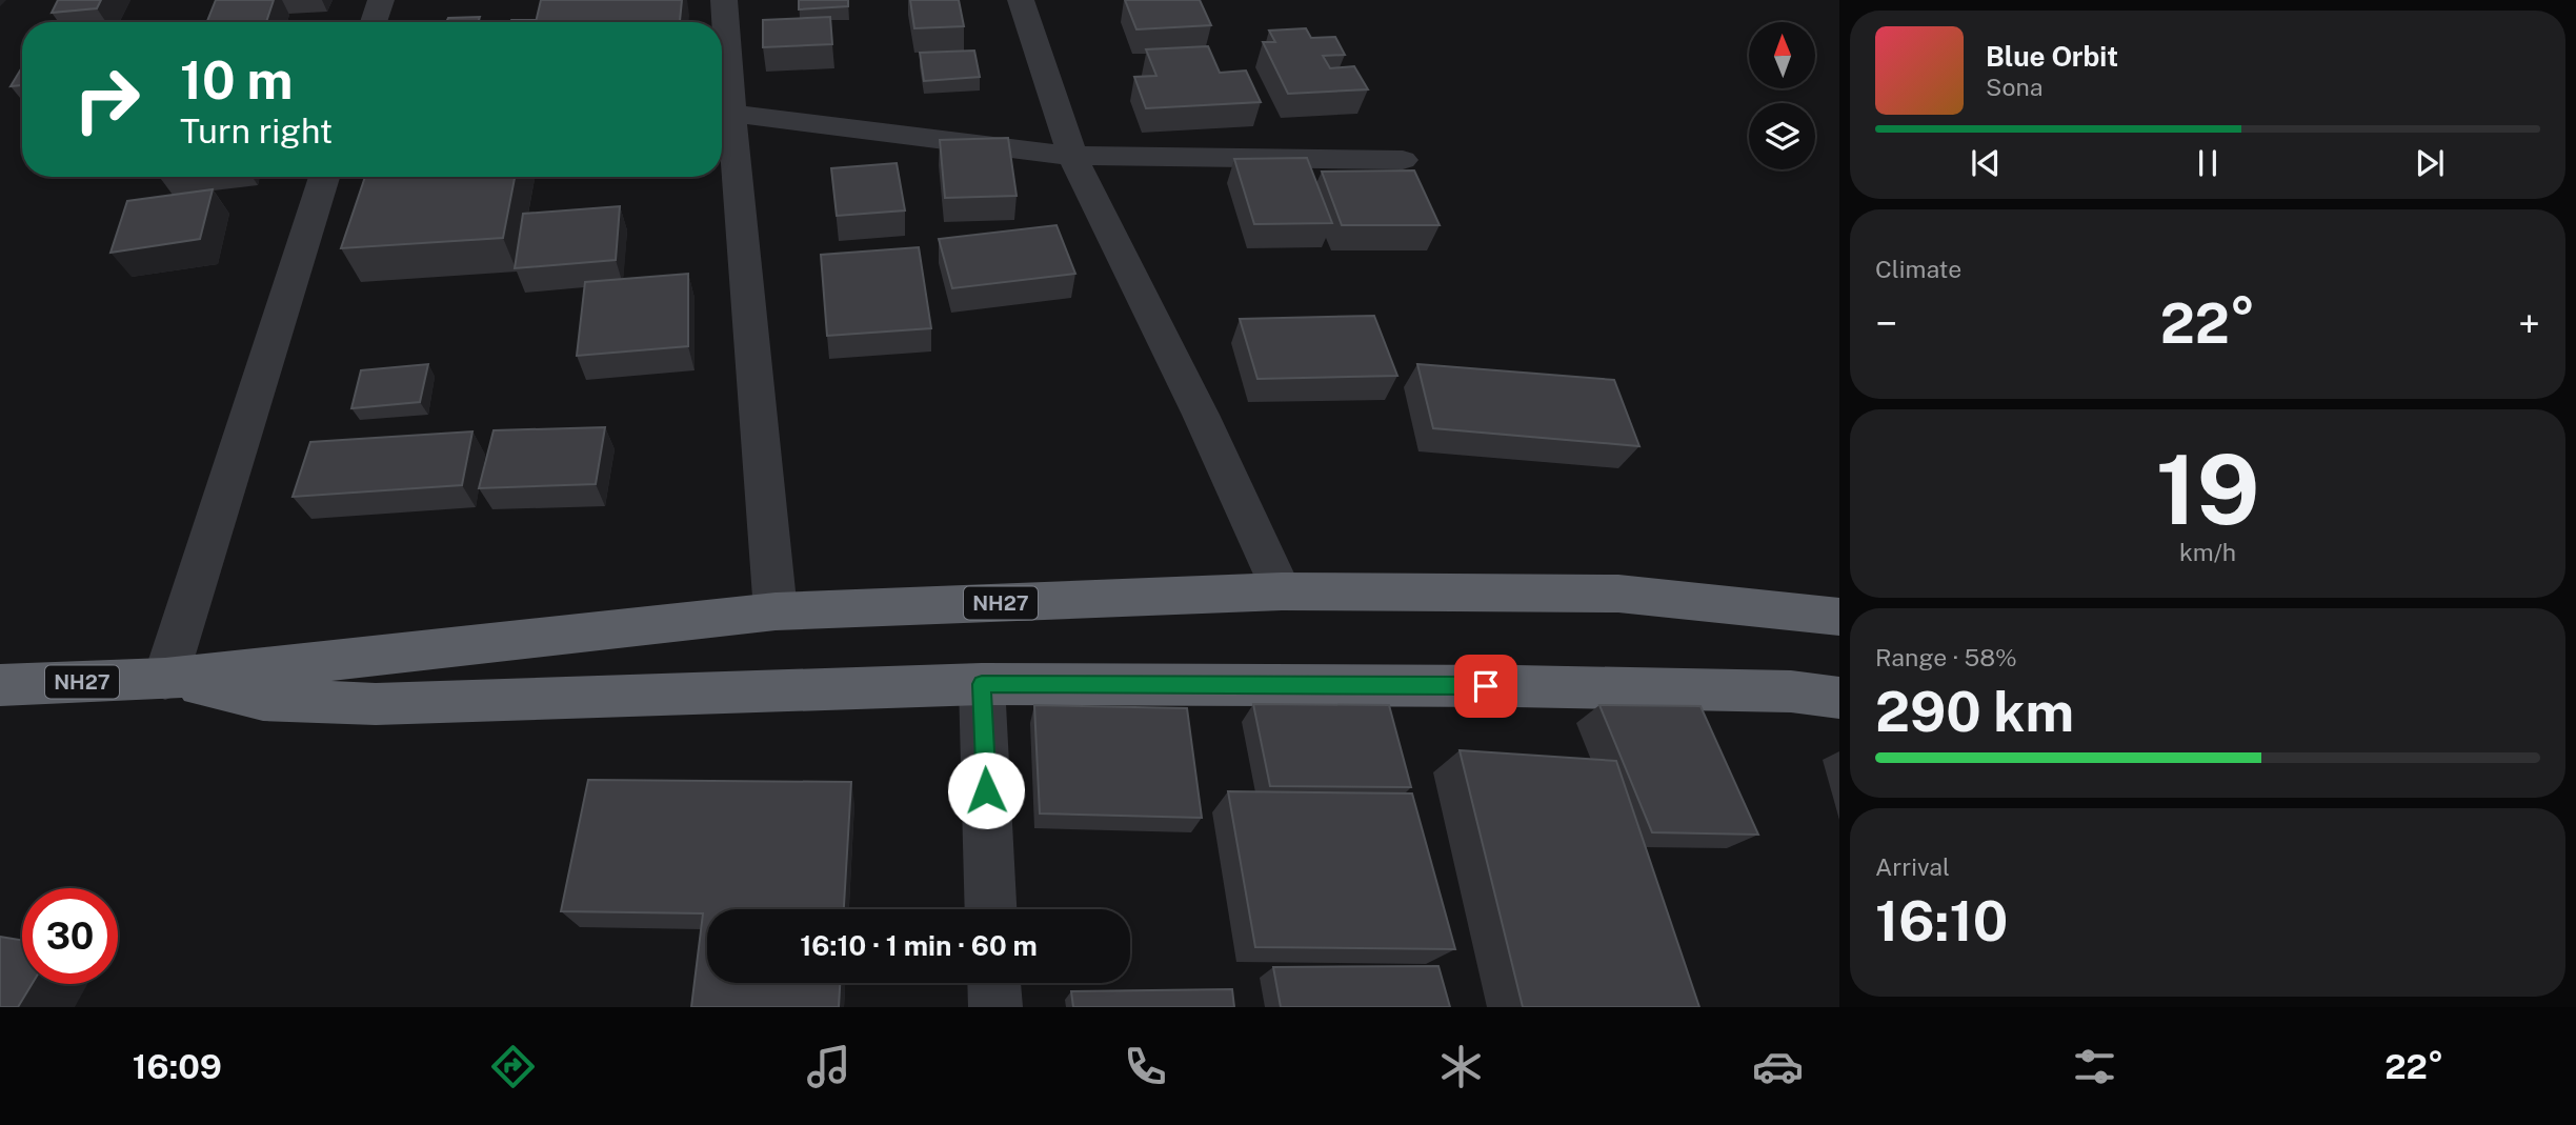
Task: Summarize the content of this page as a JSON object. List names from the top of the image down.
{
  "streets": {
    "highway": ["NH27"]
  },
  "north": "top",
  "page": {
    "turn": ["10 m", "Turn right"],
    "song": ["Blue Orbit", "Sona"],
    "tile": [
      "Climate",
      ["19", "km/h"],
      ["Range · 58%", "290 km"],
      ["Arrival", "16:10"]
    ],
    "heat": ["−", "22°", "+"],
    "limit": "30",
    "trip": "16:10 · 1 min · 60 m",
    "tabs": ["16:09", "22°"]
  }
}
